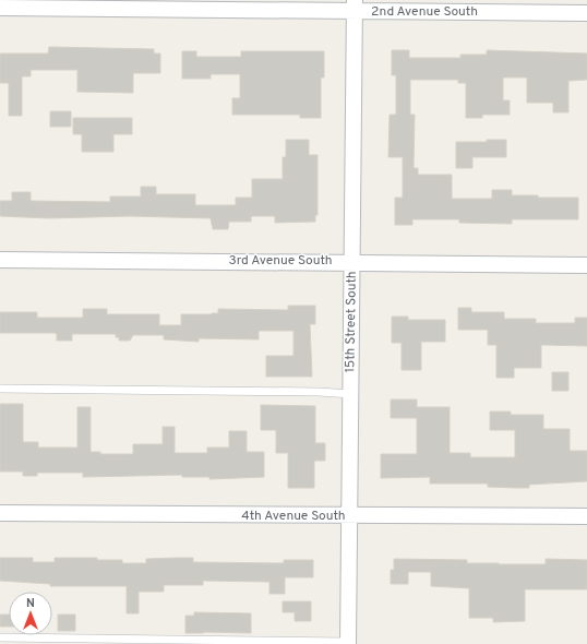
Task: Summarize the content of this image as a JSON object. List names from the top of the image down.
{
  "streets": {
    "street": [
      "2nd Avenue South",
      "3rd Avenue South",
      "15th Street South",
      "4th Avenue South"
    ]
  },
  "crossings": [
    ["2nd Avenue South", "15th Street South"],
    ["3rd Avenue South", "15th Street South"],
    ["15th Street South", "4th Avenue South"]
  ],
  "north": "top"
}
